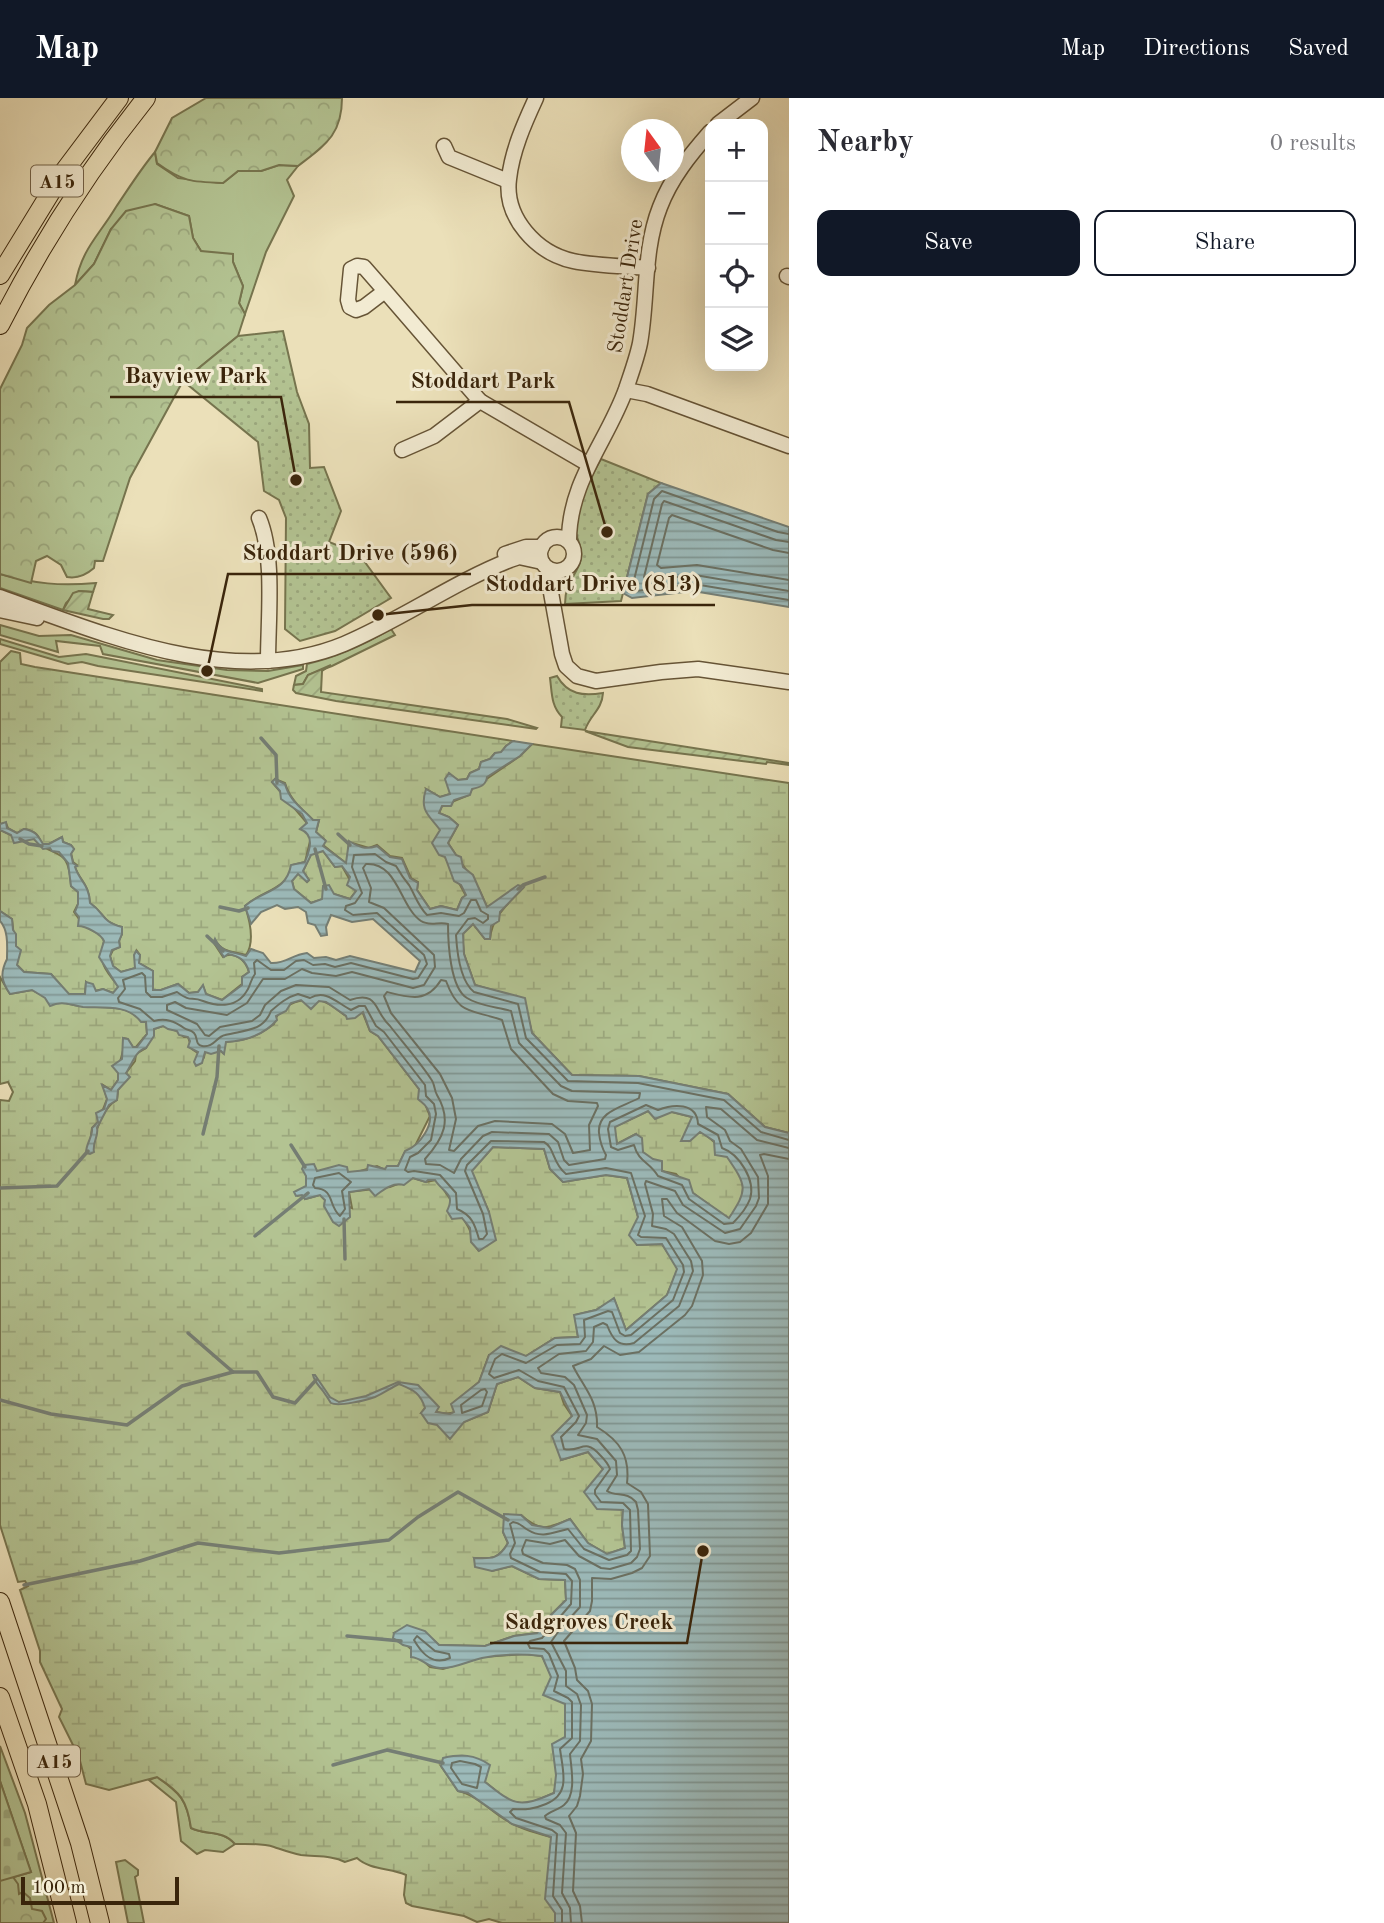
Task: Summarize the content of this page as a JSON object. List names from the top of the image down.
{
  "streets": {
    "main road": ["A15"],
    "street": ["Stoddart Drive"]
  },
  "places": [
    "Bayview Park",
    "Stoddart Park",
    "Stoddart Drive (813)",
    "Stoddart Drive (596)",
    "Sadgroves Creek"
  ],
  "scale_bar": "100 m",
  "north": "top",
  "page": {
    "header": "Map",
    "nav": ["Map", "Directions", "Saved"],
    "heading": ["Nearby", "0 results"],
    "map_buttons": ["+", "−"],
    "buttons": ["Save", "Share"],
    "scale": "100 m"
  }
}
